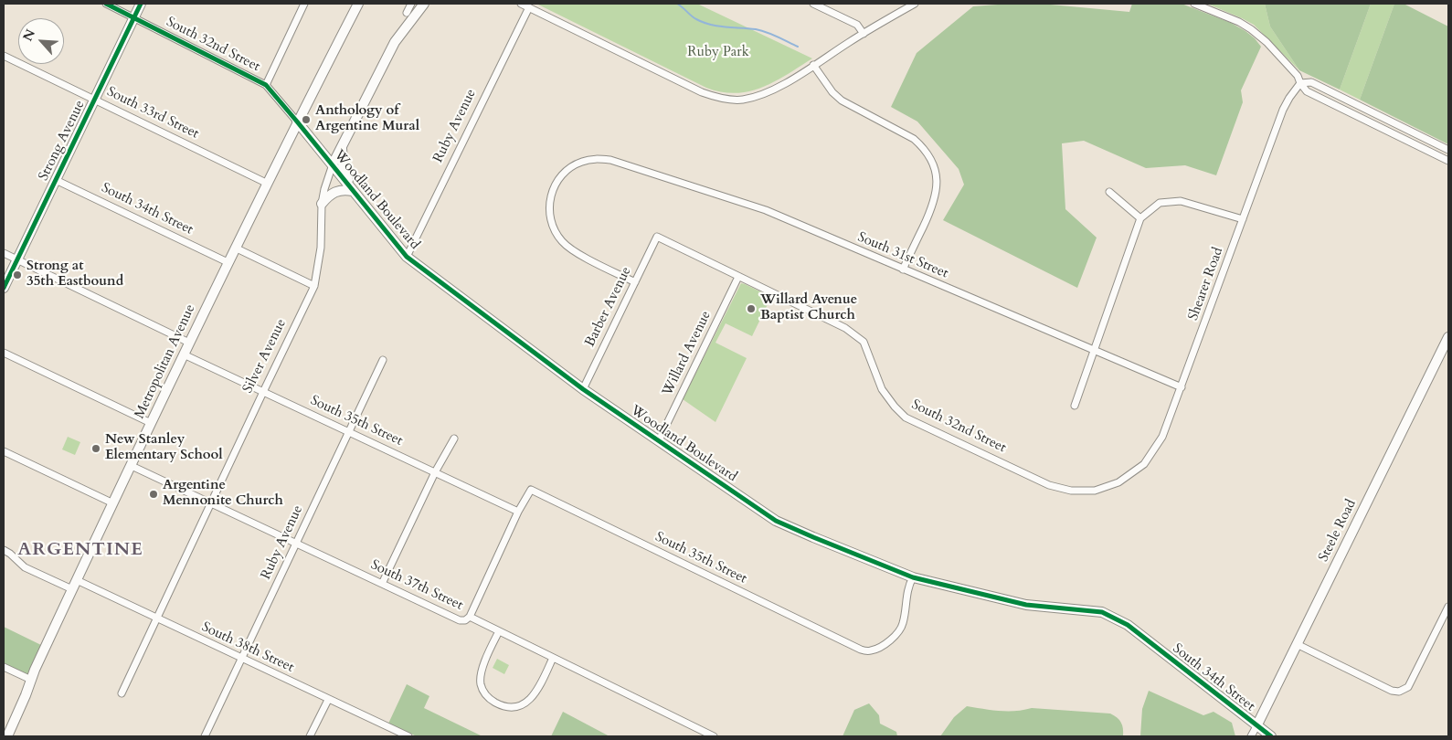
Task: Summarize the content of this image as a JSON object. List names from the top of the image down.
{
  "streets": {
    "street": [
      "South 32nd Street",
      "South 33rd Street",
      "Ruby Avenue",
      "Strong Avenue",
      "Woodland Boulevard",
      "South 34th Street",
      "South 31st Street",
      "Shearer Road",
      "Barber Avenue",
      "Willard Avenue",
      "Silver Avenue",
      "Metropolitan Avenue",
      "South 35th Street",
      "Steele Road",
      "South 37th Street",
      "South 38th Street"
    ]
  },
  "crossings": [
    ["South 32nd Street", "Strong Avenue"],
    ["South 32nd Street", "Woodland Boulevard"],
    ["South 32nd Street", "Shearer Road"],
    ["South 32nd Street", "Barber Avenue"],
    ["South 32nd Street", "Willard Avenue"],
    ["South 32nd Street", "Metropolitan Avenue"],
    ["South 33rd Street", "Strong Avenue"],
    ["South 33rd Street", "Metropolitan Avenue"],
    ["Ruby Avenue", "Woodland Boulevard"],
    ["Ruby Avenue", "South 35th Street"],
    ["Ruby Avenue", "South 37th Street"],
    ["Ruby Avenue", "South 38th Street"],
    ["Strong Avenue", "South 34th Street"],
    ["Woodland Boulevard", "South 34th Street"],
    ["Woodland Boulevard", "Barber Avenue"],
    ["Woodland Boulevard", "Willard Avenue"],
    ["Woodland Boulevard", "Silver Avenue"],
    ["Woodland Boulevard", "Metropolitan Avenue"],
    ["Woodland Boulevard", "South 35th Street"],
    ["South 34th Street", "Metropolitan Avenue"],
    ["South 34th Street", "Steele Road"],
    ["South 31st Street", "Shearer Road"],
    ["South 31st Street", "Barber Avenue"],
    ["Silver Avenue", "South 35th Street"],
    ["Silver Avenue", "South 37th Street"],
    ["Silver Avenue", "South 38th Street"],
    ["Metropolitan Avenue", "South 35th Street"],
    ["Metropolitan Avenue", "South 37th Street"],
    ["Metropolitan Avenue", "South 38th Street"]
  ],
  "districts": ["ARGENTINE"],
  "parks": ["Ruby Park"],
  "places": [
    "Anthology of Argentine Mural",
    "Strong at 35th Eastbound",
    "Willard Avenue Baptist Church",
    "New Stanley Elementary School",
    "Argentine Mennonite Church"
  ],
  "north": "top left"
}
